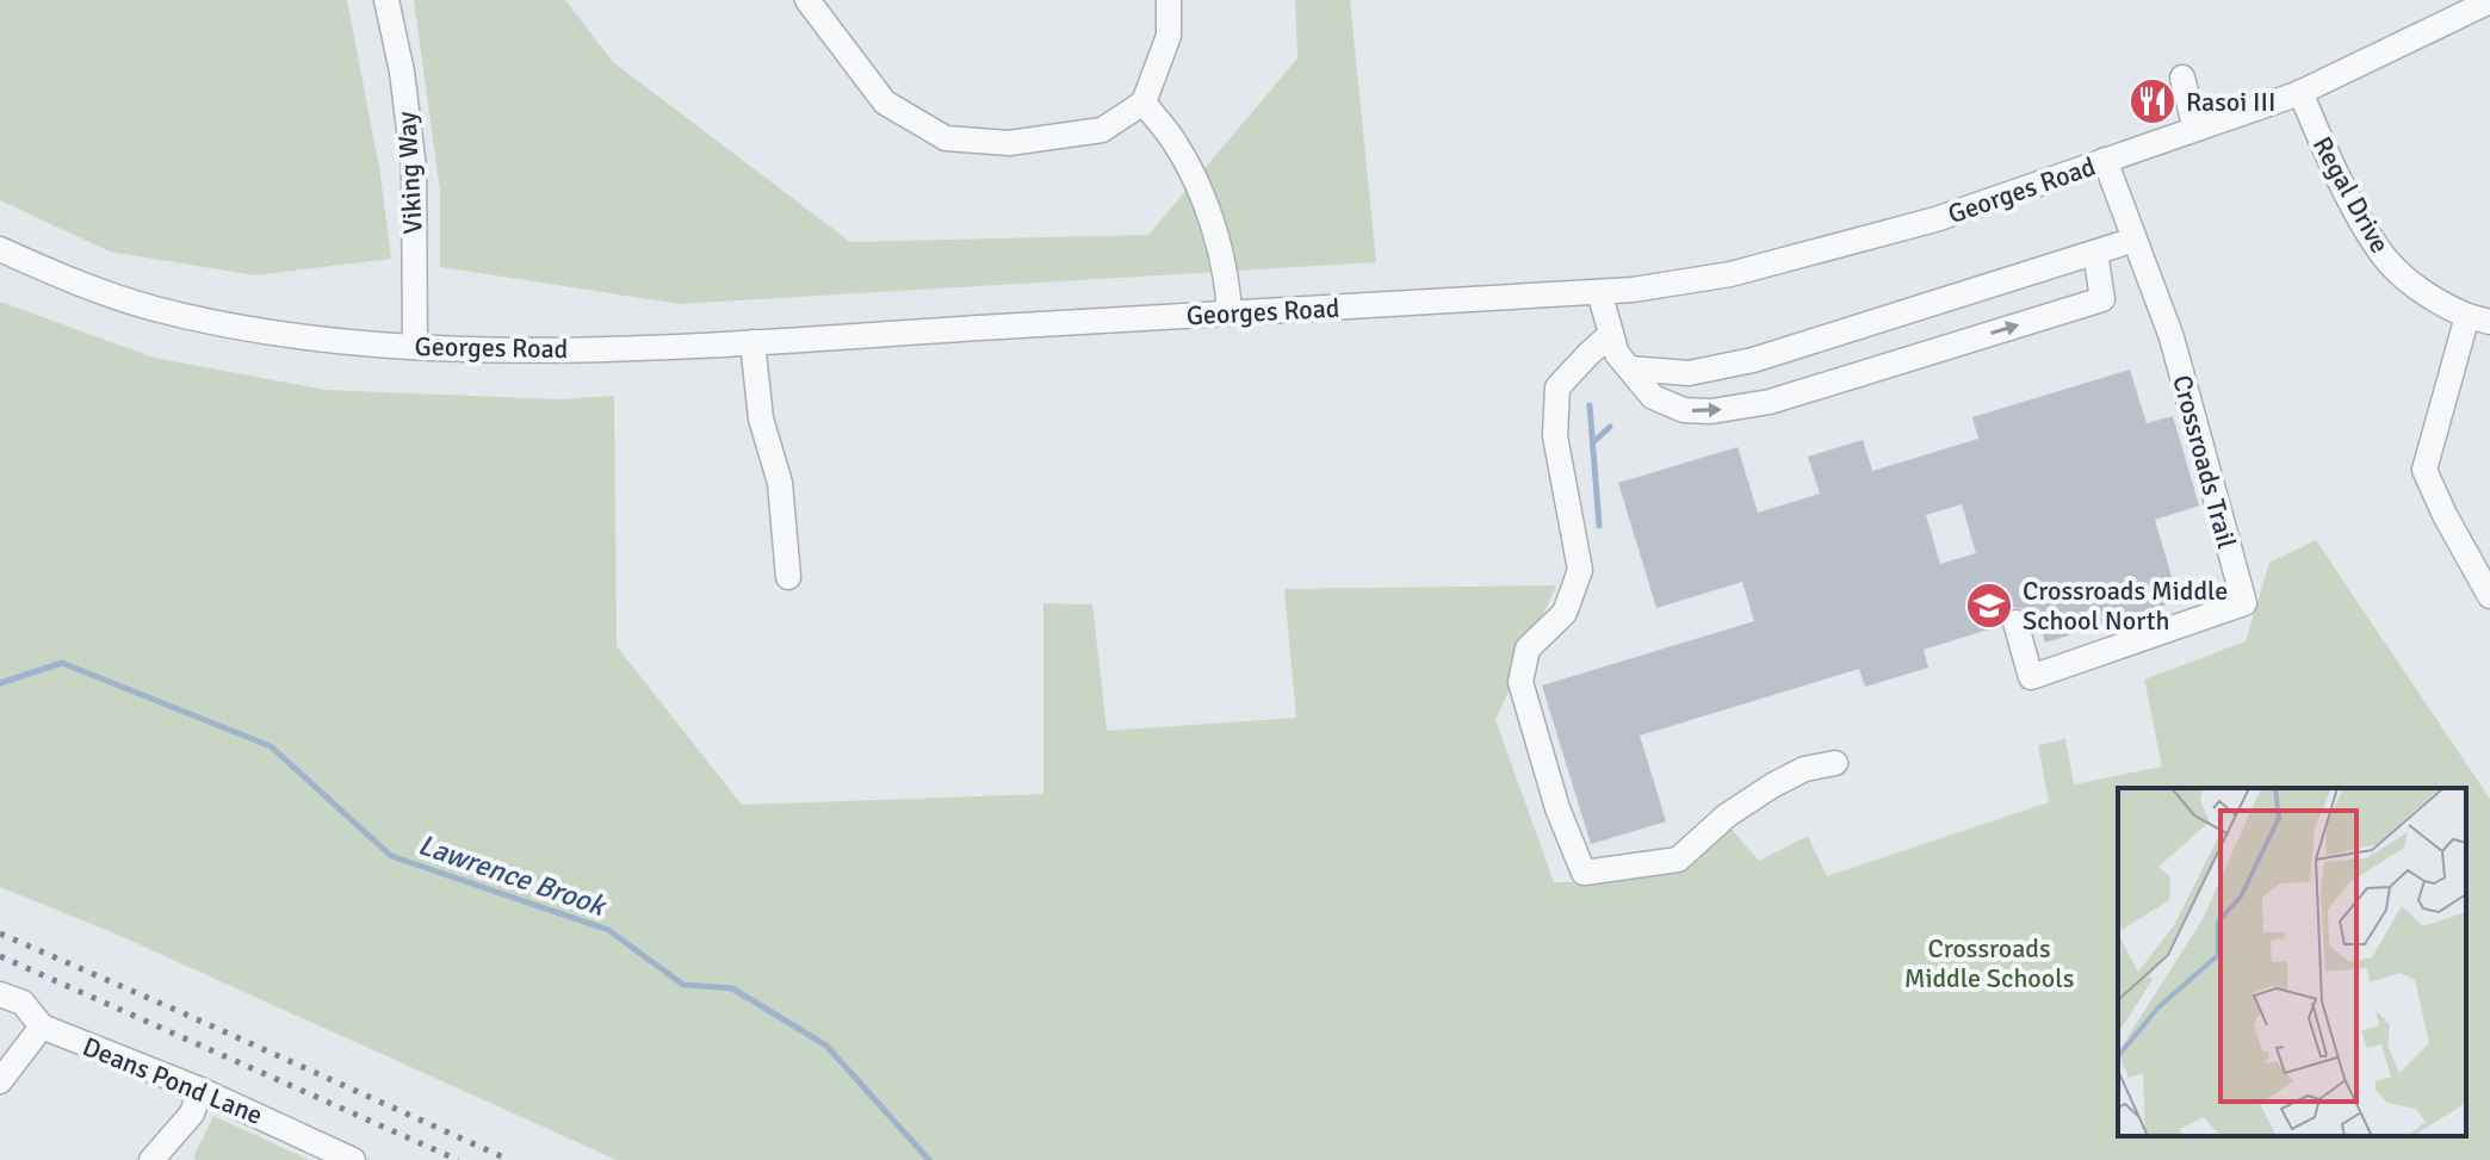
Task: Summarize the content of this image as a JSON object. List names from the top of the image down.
{
  "streets": {
    "street": [
      "Viking Way",
      "Georges Road",
      "Regal Drive",
      "Crossroads Trail",
      "Deans Pond Lane"
    ]
  },
  "crossings": [
    ["Viking Way", "Georges Road"],
    ["Georges Road", "Regal Drive"],
    ["Georges Road", "Crossroads Trail"]
  ],
  "water": ["Lawrence Brook"],
  "parks": ["Crossroads Middle Schools"],
  "places": {
    "restaurant": ["Rasoi III"],
    "school or university": ["Crossroads Middle School North"]
  }
}
